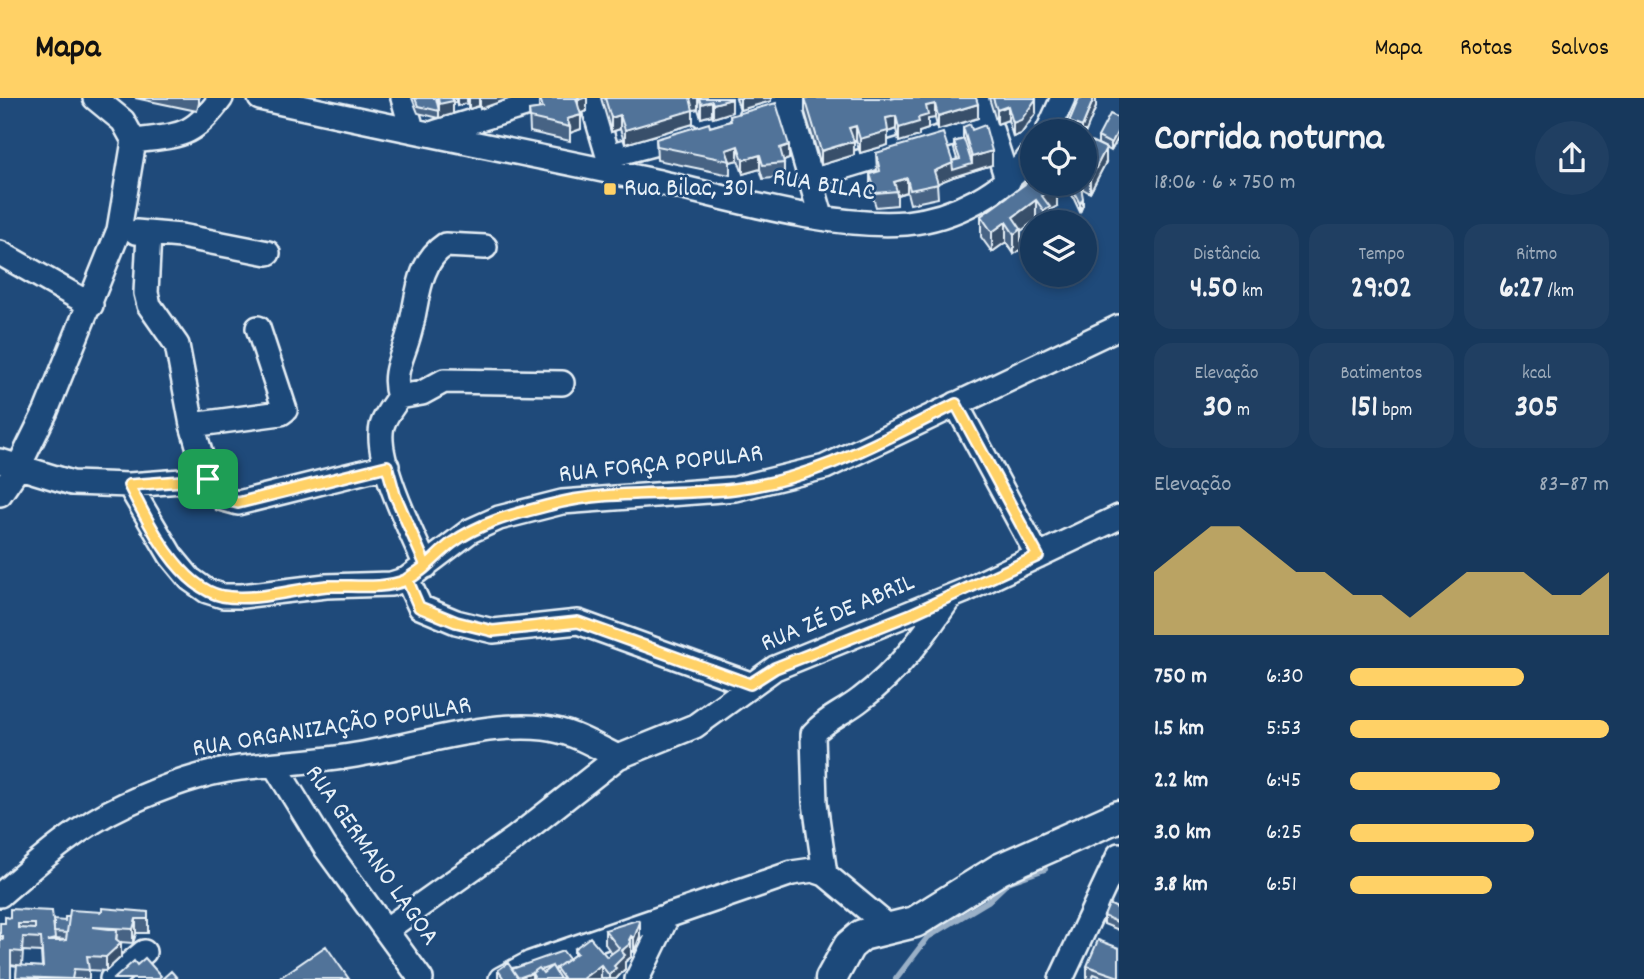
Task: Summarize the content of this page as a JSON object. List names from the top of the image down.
{
  "streets": {
    "street": [
      "RUA BILAC",
      "RUA FORÇA POPULAR",
      "RUA ZÉ DE ABRIL",
      "RUA ORGANIZAÇÃO POPULAR",
      "RUA GERMANO LAGOA"
    ]
  },
  "crossings": [
    ["RUA ZÉ DE ABRIL", "RUA ORGANIZAÇÃO POPULAR"],
    ["RUA ZÉ DE ABRIL", "RUA GERMANO LAGOA"],
    ["RUA ORGANIZAÇÃO POPULAR", "RUA GERMANO LAGOA"]
  ],
  "places": {
    "transit": ["Rua Bilac, 301"]
  },
  "page": {
    "header": "Mapa",
    "nav": ["Mapa", "Rotas", "Salvos"],
    "heading": ["Corrida noturna", "18:06 · 6 × 750 m"],
    "stats": [
      ["Distância", "4.50 km"],
      ["Tempo", "29:02"],
      ["Ritmo", "6:27 /km"],
      ["Elevação", "30 m"],
      ["Batimentos", "151 bpm"],
      ["kcal", "305"]
    ],
    "chart": ["Elevação", "83–87 m"],
    "list": [
      {
        "name": "750 m",
        "note": "6:30"
      },
      {
        "name": "1.5 km",
        "note": "5:53"
      },
      {
        "name": "2.2 km",
        "note": "6:45"
      },
      {
        "name": "3.0 km",
        "note": "6:25"
      },
      {
        "name": "3.8 km",
        "note": "6:51"
      }
    ]
  }
}
